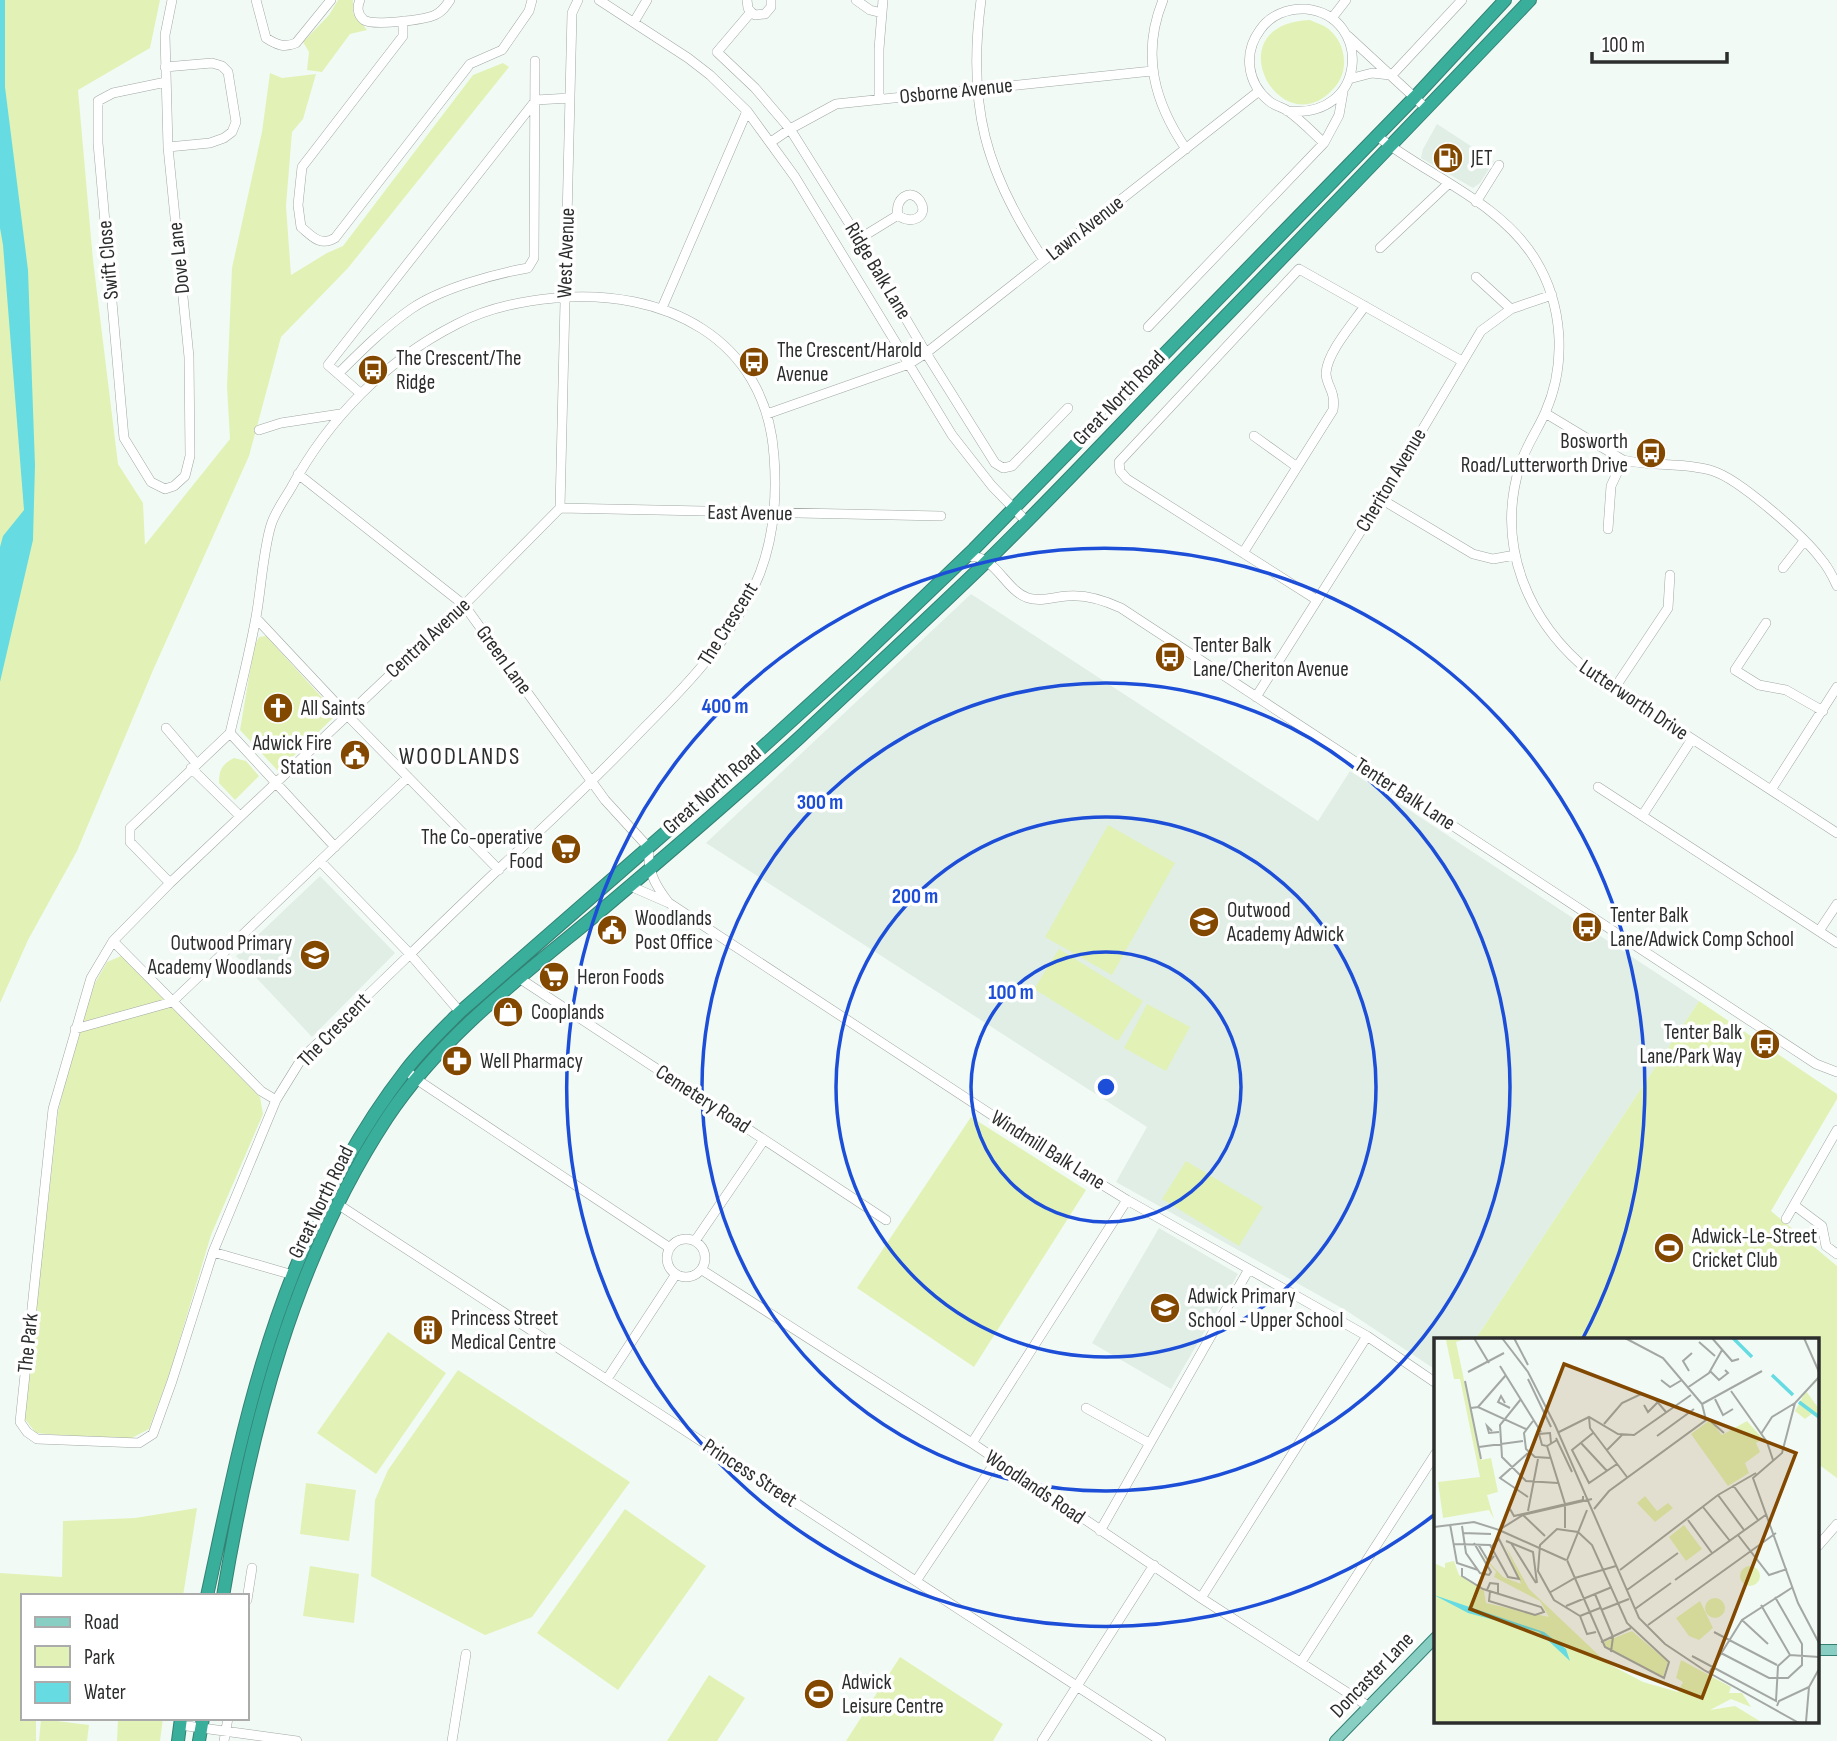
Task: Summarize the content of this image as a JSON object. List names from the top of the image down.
{
  "streets": {
    "highway": ["Great North Road"],
    "main road": ["Doncaster Lane"],
    "street": [
      "Osborne Avenue",
      "Lawn Avenue",
      "West Avenue",
      "Dove Lane",
      "Swift Close",
      "Ridge Balk Lane",
      "Cheriton Avenue",
      "East Avenue",
      "The Crescent",
      "Central Avenue",
      "Green Lane",
      "Lutterworth Drive",
      "Tenter Balk Lane",
      "Cemetery Road",
      "Windmill Balk Lane",
      "The Park",
      "Princess Street",
      "Woodlands Road"
    ]
  },
  "crossings": [
    ["Osborne Avenue", "Ridge Balk Lane"],
    ["Lawn Avenue", "Ridge Balk Lane"],
    ["Lawn Avenue", "Great North Road"],
    ["Lawn Avenue", "The Crescent"],
    ["West Avenue", "East Avenue"],
    ["West Avenue", "The Crescent"],
    ["West Avenue", "Central Avenue"],
    ["Dove Lane", "Swift Close"],
    ["Ridge Balk Lane", "Great North Road"],
    ["Great North Road", "Green Lane"],
    ["Great North Road", "Lutterworth Drive"],
    ["Great North Road", "Tenter Balk Lane"],
    ["Great North Road", "Cemetery Road"],
    ["Great North Road", "Windmill Balk Lane"],
    ["Great North Road", "Princess Street"],
    ["Cheriton Avenue", "Lutterworth Drive"],
    ["Cheriton Avenue", "Tenter Balk Lane"],
    ["East Avenue", "The Crescent"],
    ["East Avenue", "Central Avenue"],
    ["The Crescent", "Green Lane"],
    ["The Crescent", "The Park"],
    ["Central Avenue", "Green Lane"],
    ["Central Avenue", "The Park"],
    ["Woodlands Road", "Doncaster Lane"]
  ],
  "districts": ["WOODLANDS"],
  "places": {
    "fuel station": ["JET"],
    "bus stop": [
      "The Crescent/Harold Avenue",
      "The Crescent/The Ridge",
      "Bosworth Road/Lutterworth Drive",
      "Tenter Balk Lane/Cheriton Avenue",
      "Tenter Balk Lane/Adwick Comp School",
      "Tenter Balk Lane/Park Way"
    ],
    "church": ["All Saints"],
    "public building": ["Adwick Fire Station", "Woodlands Post Office"],
    "supermarket": ["The Co-operative Food", "Heron Foods"],
    "school or university": ["Outwood Academy Adwick", "Outwood Primary Academy Woodlands", "Adwick Primary School - Upper School"],
    "shop": ["Cooplands"],
    "pharmacy": ["Well Pharmacy"],
    "sports": ["Adwick-Le-Street Cricket Club", "Adwick Leisure Centre"],
    "building": ["Princess Street Medical Centre"]
  },
  "legend": ["Road", "Park", "Water"],
  "scale_bar": "100 m",
  "rings": [
    "400 m",
    "300 m",
    "200 m",
    "100 m"
  ]
}
